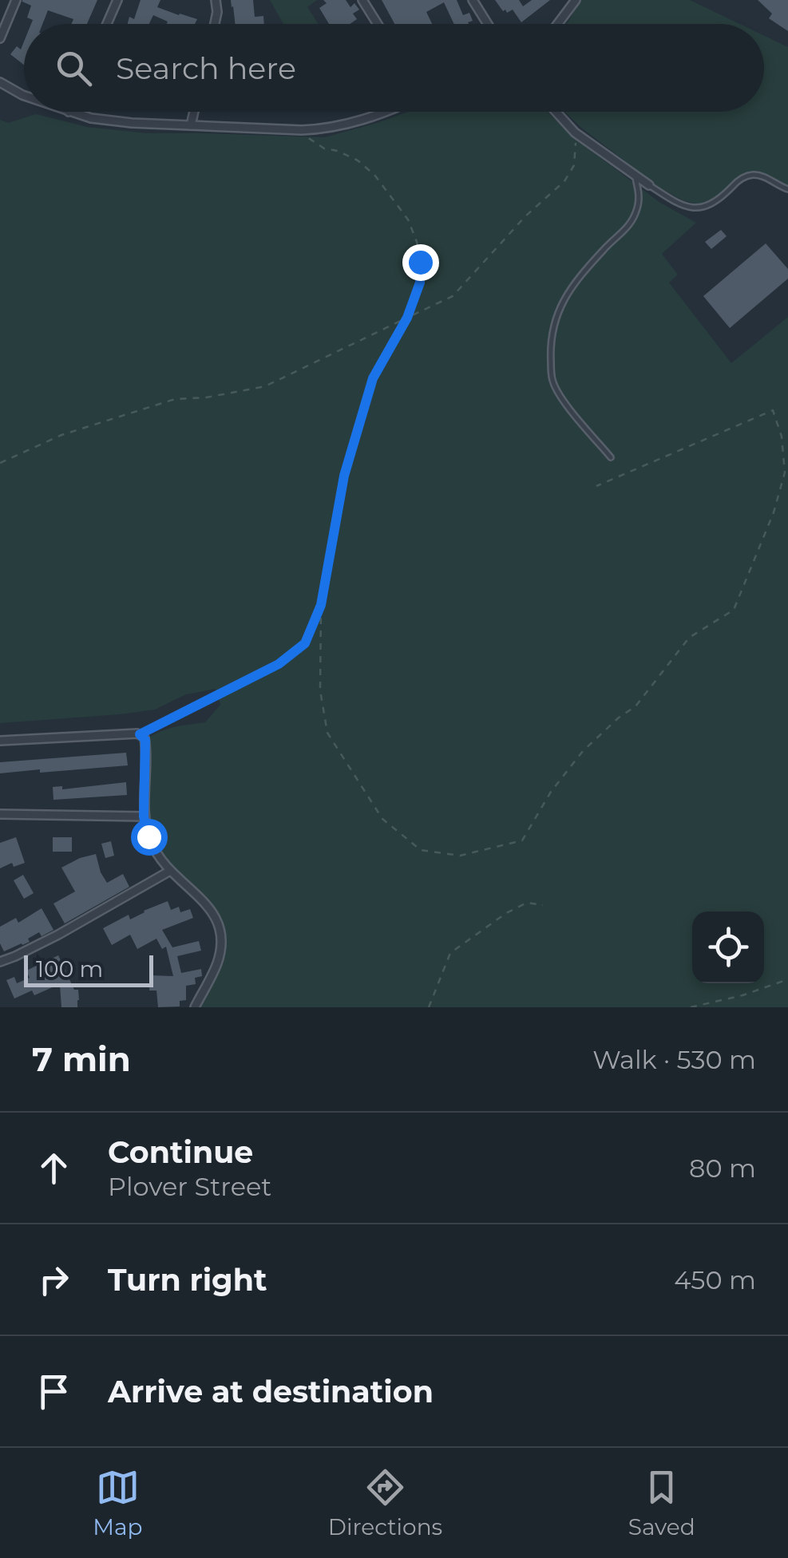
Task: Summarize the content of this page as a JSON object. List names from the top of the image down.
{
  "scale_bar": "100 m",
  "page": {
    "search": "Search here",
    "scale": "100 m",
    "heading": ["7 min", "Walk · 530 m"],
    "list": [
      ["Continue", "Plover Street", "80 m"],
      ["Turn right", "450 m"],
      "Arrive at destination"
    ],
    "nav": ["Map", "Directions", "Saved"]
  }
}
